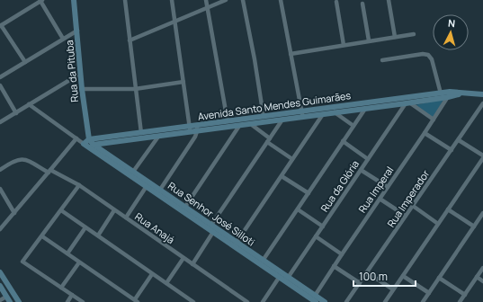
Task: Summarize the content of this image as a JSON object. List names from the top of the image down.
{
  "streets": {
    "street": [
      "Rua da Pituba",
      "Avenida Santo Mendes Guimarães",
      "Rua da Glória",
      "Rua Imperal",
      "Rua Imperador",
      "Rua Senhor José Silloti",
      "Rua Anajá"
    ]
  },
  "crossings": [
    ["Rua da Pituba", "Avenida Santo Mendes Guimarães"],
    ["Avenida Santo Mendes Guimarães", "Rua da Glória"],
    ["Avenida Santo Mendes Guimarães", "Rua Imperal"],
    ["Avenida Santo Mendes Guimarães", "Rua Senhor José Silloti"],
    ["Rua da Glória", "Rua Senhor José Silloti"],
    ["Rua Imperal", "Rua Senhor José Silloti"]
  ],
  "scale_bar": "100 m",
  "north": "top"
}
